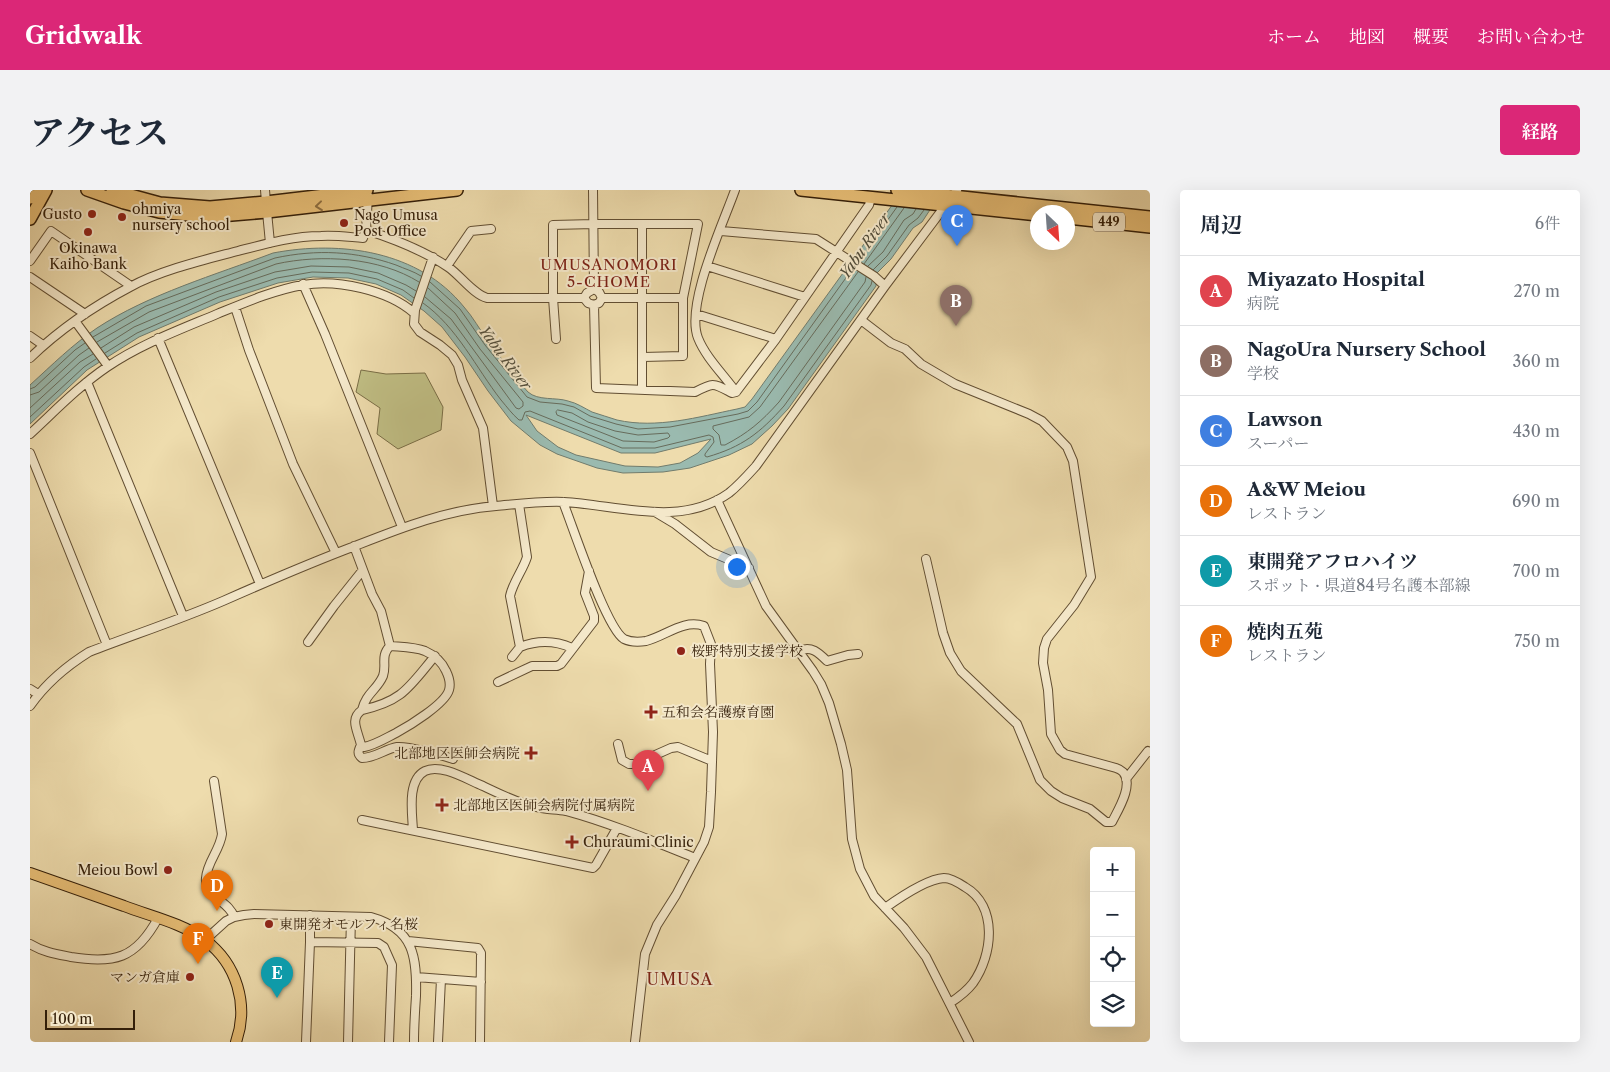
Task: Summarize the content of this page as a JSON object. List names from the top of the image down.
{
  "streets": {
    "highway": ["449"]
  },
  "districts": ["UMUSANOMORI 5-CHOME", "UMUSA"],
  "water": ["Yabu River"],
  "places": {
    "other": [
      "Gusto",
      "ohmiya nursery school",
      "Nago Umusa Post Office",
      "Okinawa Kaiho Bank",
      "桜野特別支援学校",
      "Meiou Bowl",
      "東開発オモルフィ名桜",
      "マンガ倉庫"
    ],
    "health": [
      "五和会名護療育園",
      "北部地区医師会病院",
      "北部地区医師会病院付属病院",
      "Churaumi Clinic"
    ]
  },
  "scale_bar": "100 m",
  "north": "bottom right",
  "page": {
    "header": "Gridwalk",
    "nav": [
      "ホーム",
      "地図",
      "概要",
      "お問い合わせ"
    ],
    "title": "アクセス",
    "buttons": "経路",
    "heading": ["周辺", "6件"],
    "pins": [
      "C",
      "B",
      "A",
      "D",
      "F",
      "E"
    ],
    "list": [
      {
        "mark": "A",
        "name": "Miyazato Hospital",
        "note": "病院",
        "value": "270 m"
      },
      {
        "mark": "B",
        "name": "NagoUra Nursery School",
        "note": "学校",
        "value": "360 m"
      },
      {
        "mark": "C",
        "name": "Lawson",
        "note": "スーパー",
        "value": "430 m"
      },
      {
        "mark": "D",
        "name": "A&W Meiou",
        "note": "レストラン",
        "value": "690 m"
      },
      {
        "mark": "E",
        "name": "東開発アフロハイツ",
        "note": "スポット · 県道84号名護本部線",
        "value": "700 m"
      },
      {
        "mark": "F",
        "name": "焼肉五苑",
        "note": "レストラン",
        "value": "750 m"
      }
    ],
    "map_buttons": ["+", "−"],
    "scale": "100 m"
  }
}
